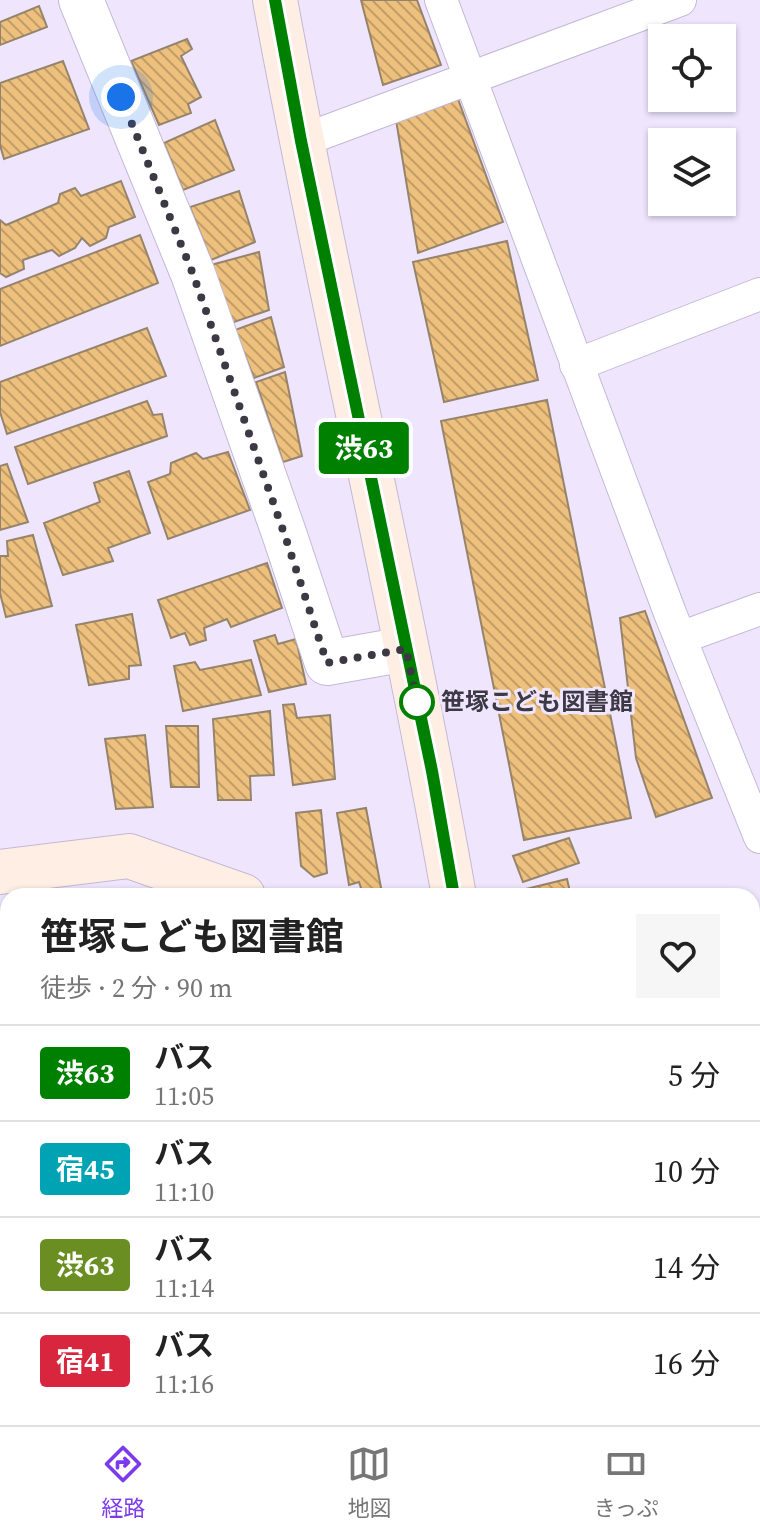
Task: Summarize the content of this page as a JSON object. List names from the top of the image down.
{
  "places": ["笹塚こども図書館"],
  "lines": ["bus line 渋63"],
  "page": {
    "on_map": "渋63",
    "heading": ["笹塚こども図書館", "徒歩 · 2 分 · 90 m"],
    "list": [
      {
        "mark": "渋63",
        "name": "バス",
        "note": "11:05",
        "value": "5 分"
      },
      {
        "mark": "宿45",
        "name": "バス",
        "note": "11:10",
        "value": "10 分"
      },
      {
        "mark": "渋63",
        "name": "バス",
        "note": "11:14",
        "value": "14 分"
      },
      {
        "mark": "宿41",
        "name": "バス",
        "note": "11:16",
        "value": "16 分"
      }
    ],
    "tabs": ["経路", "地図", "きっぷ"]
  }
}
